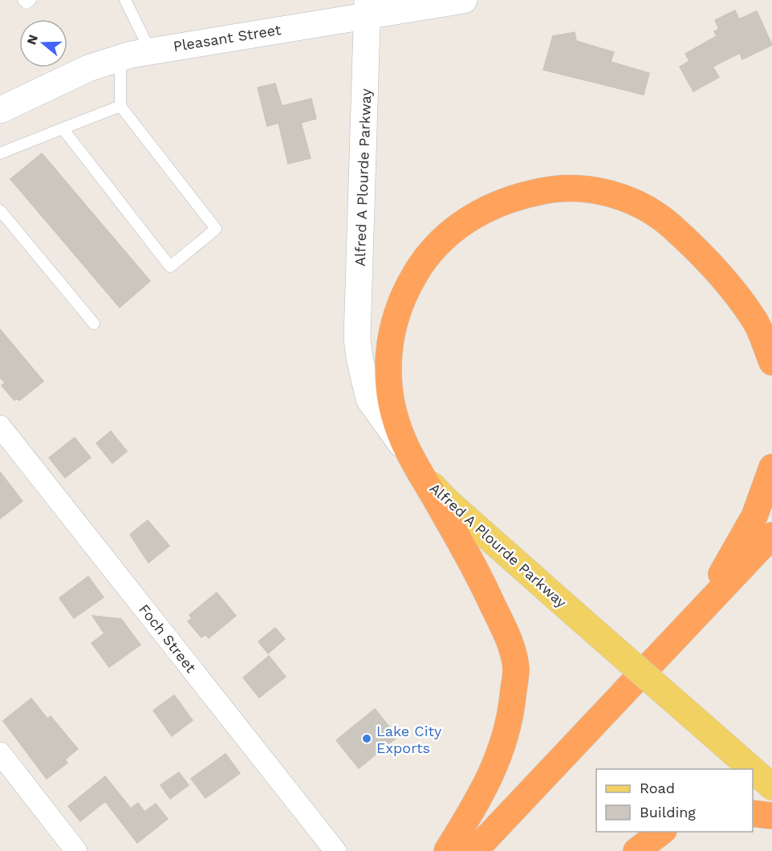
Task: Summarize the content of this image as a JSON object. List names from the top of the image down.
{
  "streets": {
    "main road": ["Pleasant Street", "Alfred A Plourde Parkway"],
    "street": ["Foch Street"]
  },
  "crossings": [
    ["Pleasant Street", "Alfred A Plourde Parkway"]
  ],
  "places": ["Lake City Exports"],
  "legend": ["Road", "Building"],
  "north": "left"
}
